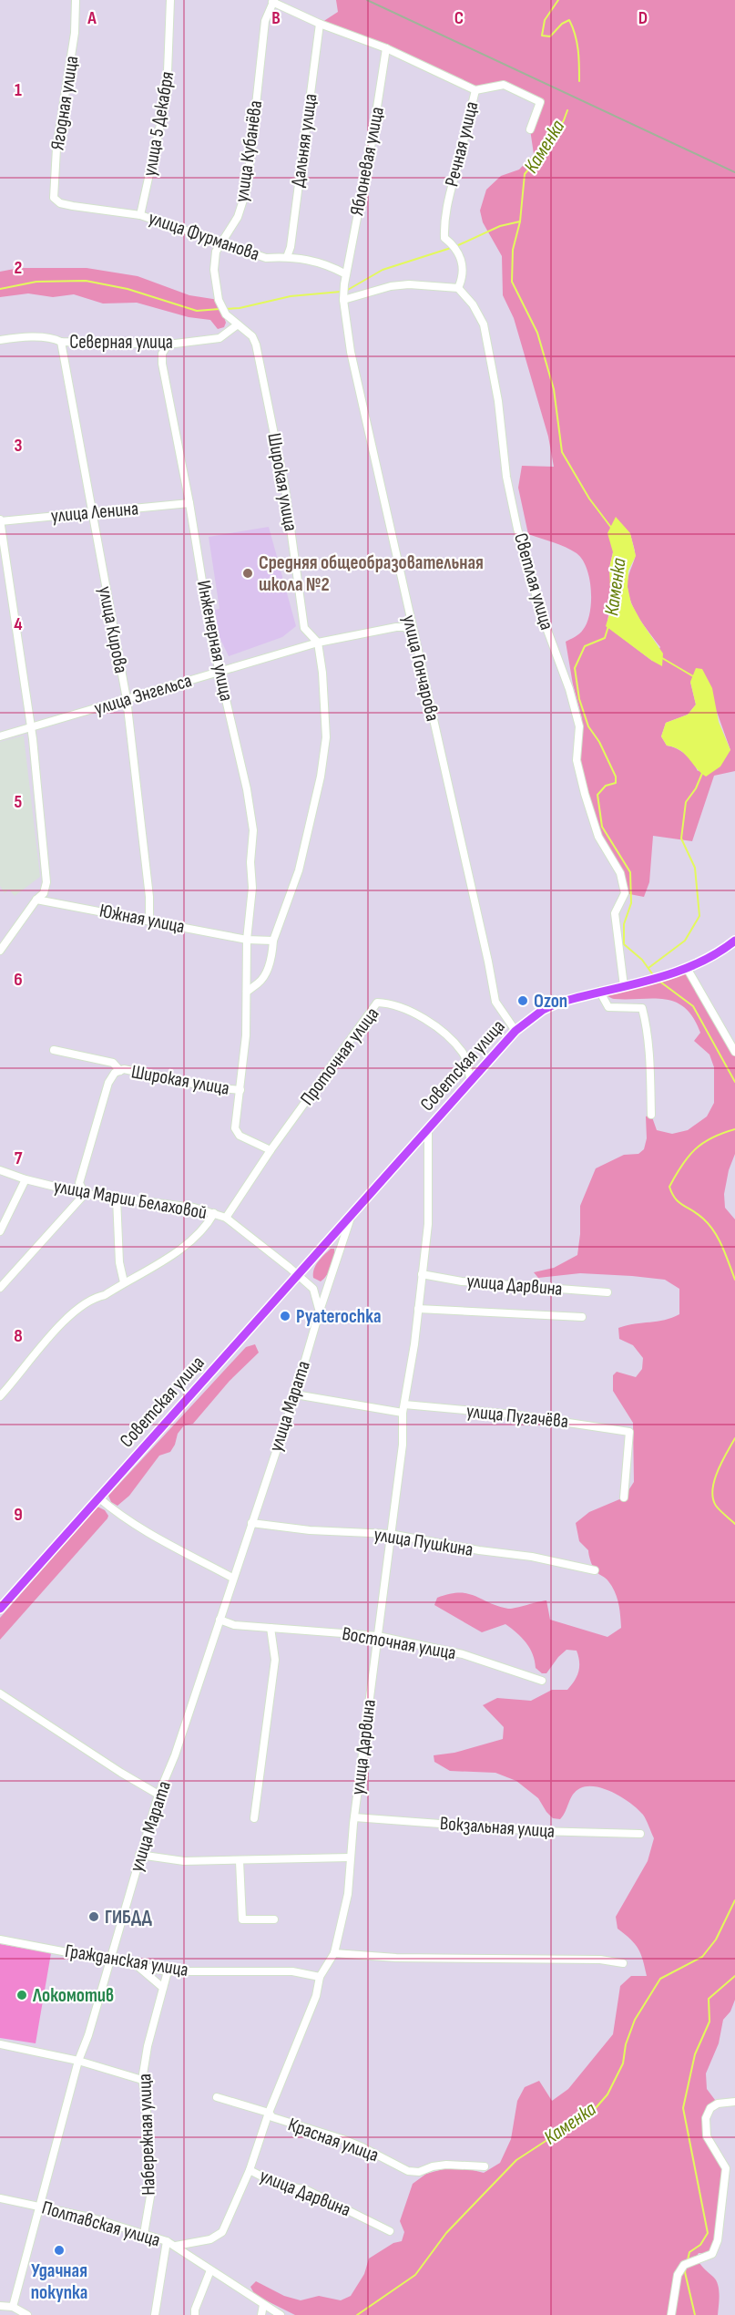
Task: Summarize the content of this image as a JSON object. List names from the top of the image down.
{
  "streets": {
    "main road": ["Советская улица"],
    "street": [
      "Ягодная улица",
      "улица 5 Декабря",
      "Дальняя улица",
      "Речная улица",
      "улица Кубанёва",
      "Яблоневая улица",
      "улица Фурманова",
      "Северная улица",
      "Широкая улица",
      "улица Ленина",
      "Светлая улица",
      "улица Кирова",
      "Инженерная улица",
      "улица Гончарова",
      "улица Энгельса",
      "Южная улица",
      "Проточная улица",
      "улица Марии Белаховой",
      "улица Дарвина",
      "улица Марата",
      "улица Пугачёва",
      "улица Пушкина",
      "Восточная улица",
      "Вокзальная улица",
      "Гражданская улица",
      "Набережная улица",
      "Красная улица",
      "Полтавская улица"
    ]
  },
  "crossings": [
    ["Ягодная улица", "улица Фурманова"],
    ["улица 5 Декабря", "улица Фурманова"],
    ["Дальняя улица", "улица Фурманова"],
    ["Речная улица", "Светлая улица"],
    ["улица Кубанёва", "улица Фурманова"],
    ["улица Кубанёва", "Северная улица"],
    ["улица Кубанёва", "Широкая улица"],
    ["Яблоневая улица", "улица Фурманова"],
    ["Яблоневая улица", "улица Гончарова"],
    ["Северная улица", "Широкая улица"],
    ["Северная улица", "улица Кирова"],
    ["Северная улица", "Инженерная улица"],
    ["Широкая улица", "Инженерная улица"],
    ["Широкая улица", "улица Энгельса"],
    ["Широкая улица", "Южная улица"],
    ["Широкая улица", "Проточная улица"],
    ["улица Ленина", "улица Кирова"],
    ["улица Ленина", "Инженерная улица"],
    ["Светлая улица", "Советская улица"],
    ["улица Кирова", "улица Энгельса"],
    ["улица Кирова", "Южная улица"],
    ["Инженерная улица", "улица Энгельса"],
    ["Инженерная улица", "Южная улица"],
    ["улица Гончарова", "Советская улица"],
    ["Проточная улица", "Советская улица"],
    ["Проточная улица", "улица Марии Белаховой"],
    ["Советская улица", "улица Марии Белаховой"],
    ["Советская улица", "улица Дарвина"],
    ["Советская улица", "улица Марата"],
    ["улица Дарвина", "улица Пугачёва"],
    ["улица Дарвина", "улица Пушкина"],
    ["улица Дарвина", "Восточная улица"],
    ["улица Дарвина", "Вокзальная улица"],
    ["улица Дарвина", "Гражданская улица"],
    ["улица Дарвина", "Красная улица"],
    ["улица Дарвина", "Полтавская улица"],
    ["улица Марата", "улица Пушкина"],
    ["улица Марата", "Восточная улица"],
    ["улица Марата", "Гражданская улица"],
    ["улица Марата", "Полтавская улица"],
    ["Гражданская улица", "Набережная улица"],
    ["Набережная улица", "Полтавская улица"]
  ],
  "water": ["Каменка"],
  "places": [
    "Средняя общеобразовательная школа №2",
    "Ozon",
    "Pyaterochka",
    "ГИБДД",
    "Локомотив",
    "Удачная покупка"
  ],
  "grid": {
    "columns": [
      "A",
      "B",
      "C",
      "D"
    ],
    "rows": [
      "1",
      "2",
      "3",
      "4",
      "5",
      "6",
      "7",
      "8",
      "9"
    ]
  }
}
